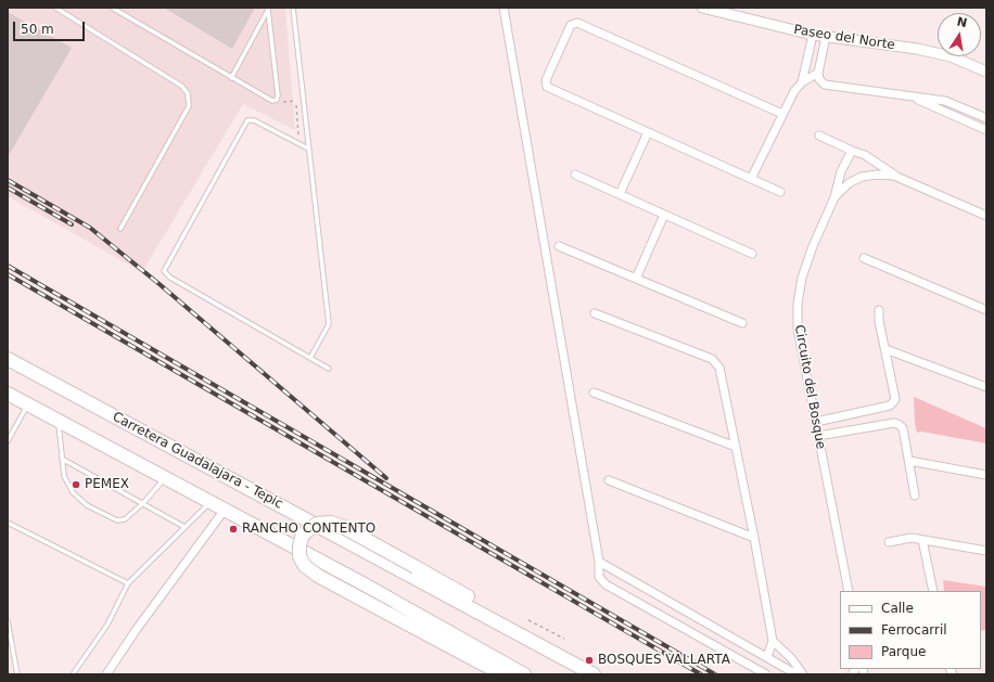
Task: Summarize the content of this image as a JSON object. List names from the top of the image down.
{
  "streets": {
    "highway": ["Carretera Guadalajara - Tepic"],
    "street": ["Paseo del Norte", "Circuito del Bosque"]
  },
  "places": ["PEMEX", "RANCHO CONTENTO", "BOSQUES VALLARTA"],
  "legend": ["Calle", "Ferrocarril", "Parque"],
  "scale_bar": "50 m",
  "north": "top"
}
